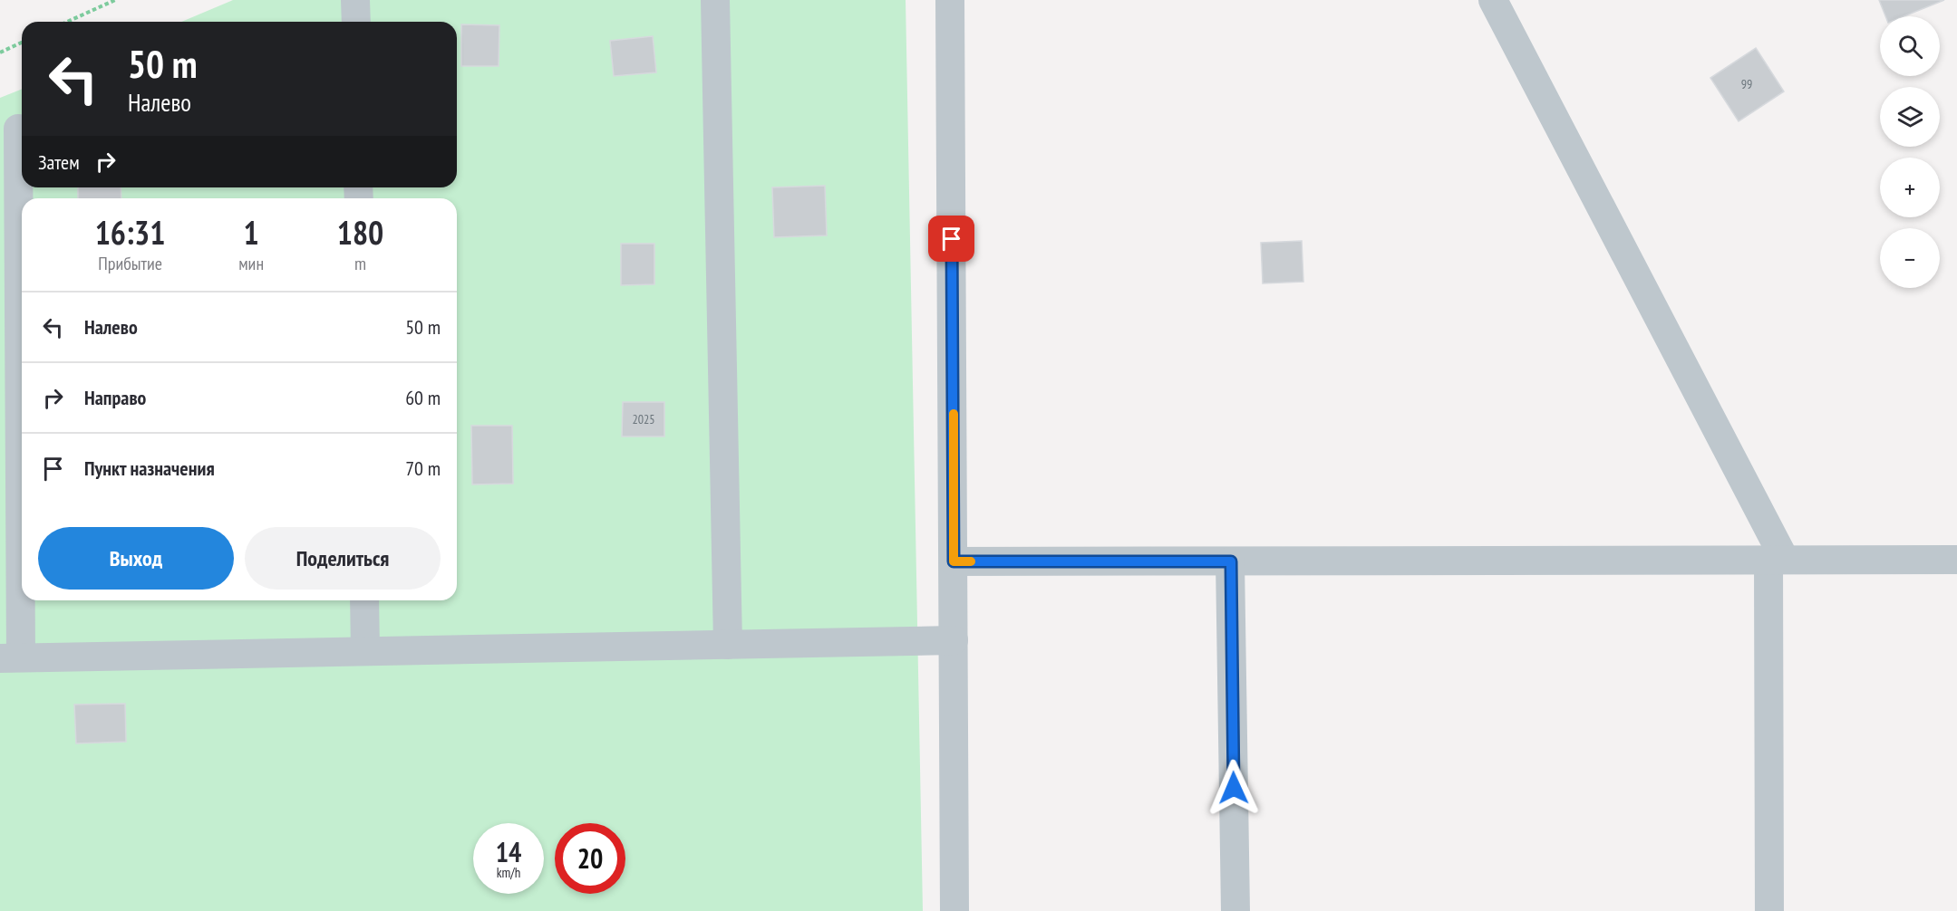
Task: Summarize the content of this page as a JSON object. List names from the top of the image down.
{
  "house_numbers": ["99", "2025"],
  "page": {
    "map_buttons": ["+", "−"],
    "turn": ["50 m", "Налево"],
    "then": "Затем",
    "eta": [
      "16:31",
      "Прибытие",
      "1",
      "мин",
      "180",
      "m"
    ],
    "list": [
      {
        "name": "Налево",
        "value": "50 m"
      },
      {
        "name": "Направо",
        "value": "60 m"
      },
      {
        "name": "Пункт назначения",
        "value": "70 m"
      }
    ],
    "buttons": ["Выход", "Поделиться"],
    "speed": "14 km/h",
    "limit": "20"
  }
}
